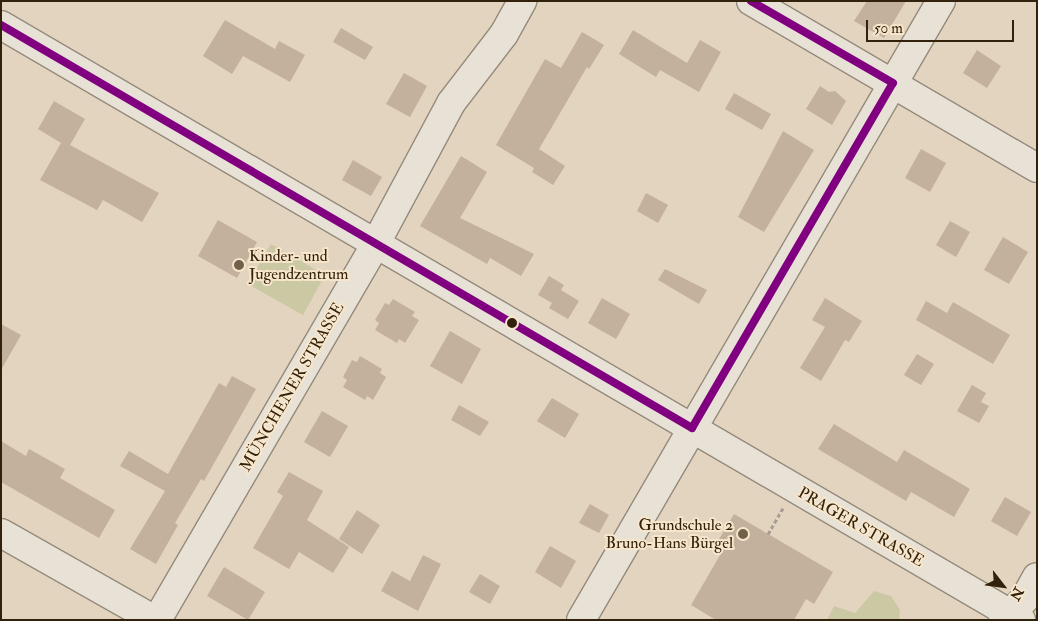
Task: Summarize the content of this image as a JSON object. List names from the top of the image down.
{
  "streets": {
    "street": ["MÜNCHENER STRASSE", "PRAGER STRASSE"]
  },
  "crossings": [
    ["MÜNCHENER STRASSE", "PRAGER STRASSE"]
  ],
  "places": ["Kinder- und Jugendzentrum", "Grundschule 2 Bruno-Hans Bürgel"],
  "scale_bar": "50 m",
  "north": "bottom right"
}
